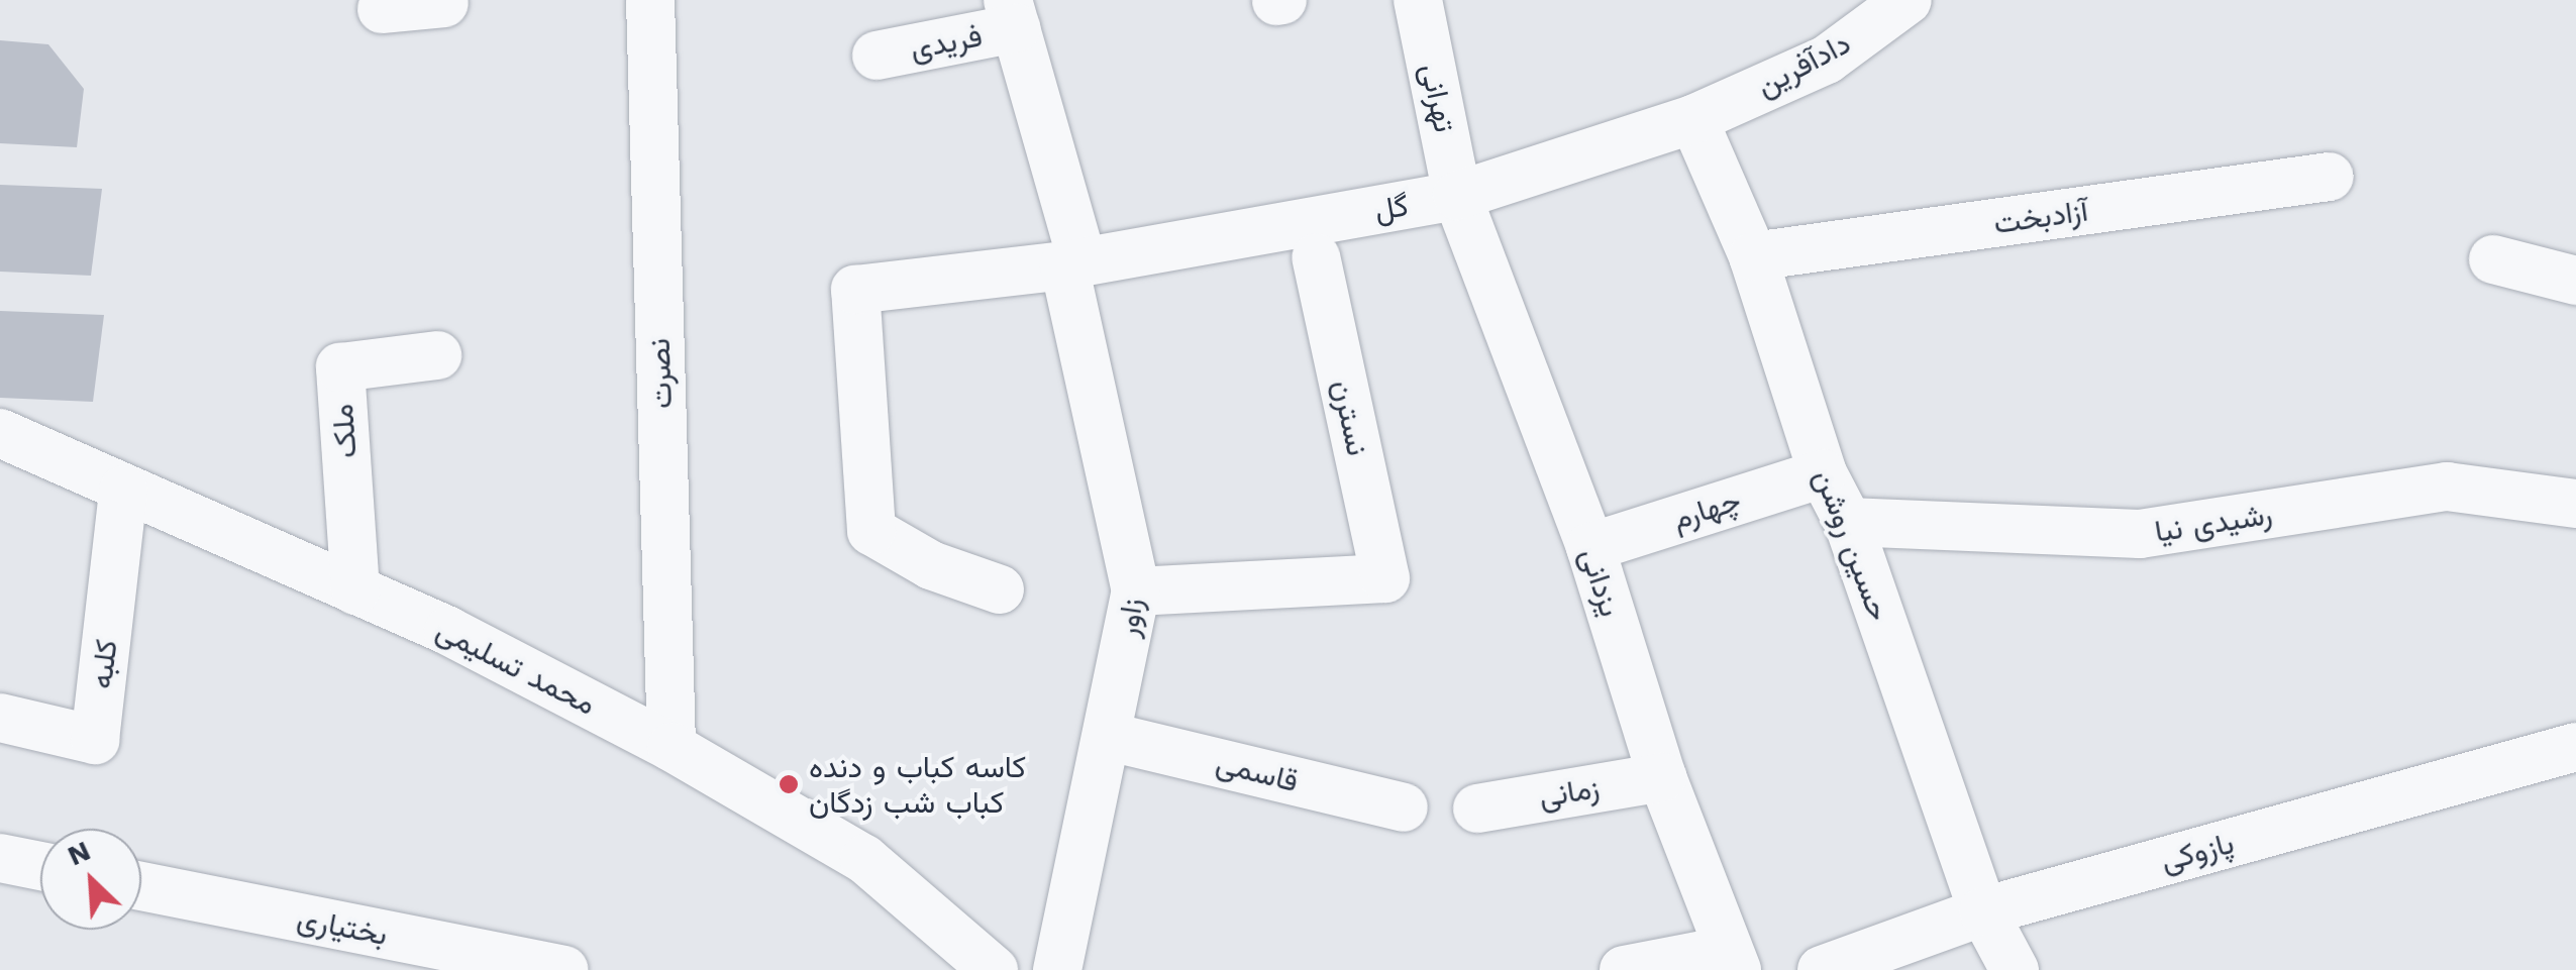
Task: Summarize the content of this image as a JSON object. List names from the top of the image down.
{
  "streets": {
    "street": [
      "فریدی",
      "دادآفرین",
      "تهرانی",
      "گل",
      "آزادبخت",
      "نصرت",
      "نسترن",
      "ملک",
      "چهارم",
      "رشیدی نیا",
      "حسین روشن",
      "یزدانی",
      "زاور",
      "کلبه",
      "محمد تسلیمی",
      "قاسمی",
      "زمانی",
      "پازوکی",
      "بختیاری"
    ]
  },
  "crossings": [
    ["دادآفرین", "گل"],
    ["دادآفرین", "حسین روشن"],
    ["تهرانی", "گل"],
    ["تهرانی", "یزدانی"],
    ["گل", "حسین روشن"],
    ["گل", "یزدانی"],
    ["گل", "زاور"],
    ["آزادبخت", "حسین روشن"],
    ["نصرت", "محمد تسلیمی"],
    ["نسترن", "زاور"],
    ["ملک", "محمد تسلیمی"],
    ["چهارم", "حسین روشن"],
    ["چهارم", "یزدانی"],
    ["رشیدی نیا", "حسین روشن"],
    ["حسین روشن", "پازوکی"],
    ["یزدانی", "زمانی"],
    ["زاور", "قاسمی"],
    ["کلبه", "محمد تسلیمی"]
  ],
  "places": ["کاسه کباب و دنده کباب شب زدگان"],
  "north": "top left"
}
